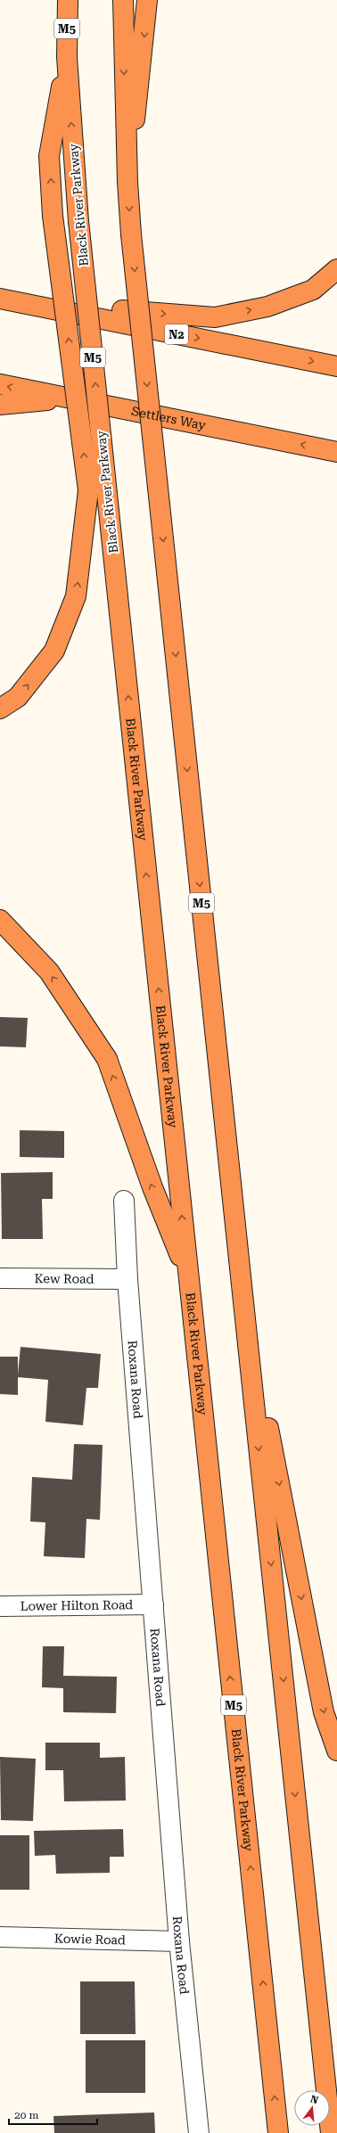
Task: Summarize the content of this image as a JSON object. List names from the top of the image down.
{
  "streets": {
    "highway": [
      "M5",
      "Black River Parkway",
      "N2",
      "Settlers Way"
    ],
    "street": [
      "Kew Road",
      "Roxana Road",
      "Lower Hilton Road",
      "Kowie Road"
    ]
  },
  "crossings": [
    ["Kew Road", "Roxana Road"],
    ["Roxana Road", "Lower Hilton Road"],
    ["Roxana Road", "Kowie Road"]
  ],
  "scale_bar": "20 m",
  "north": "top"
}
